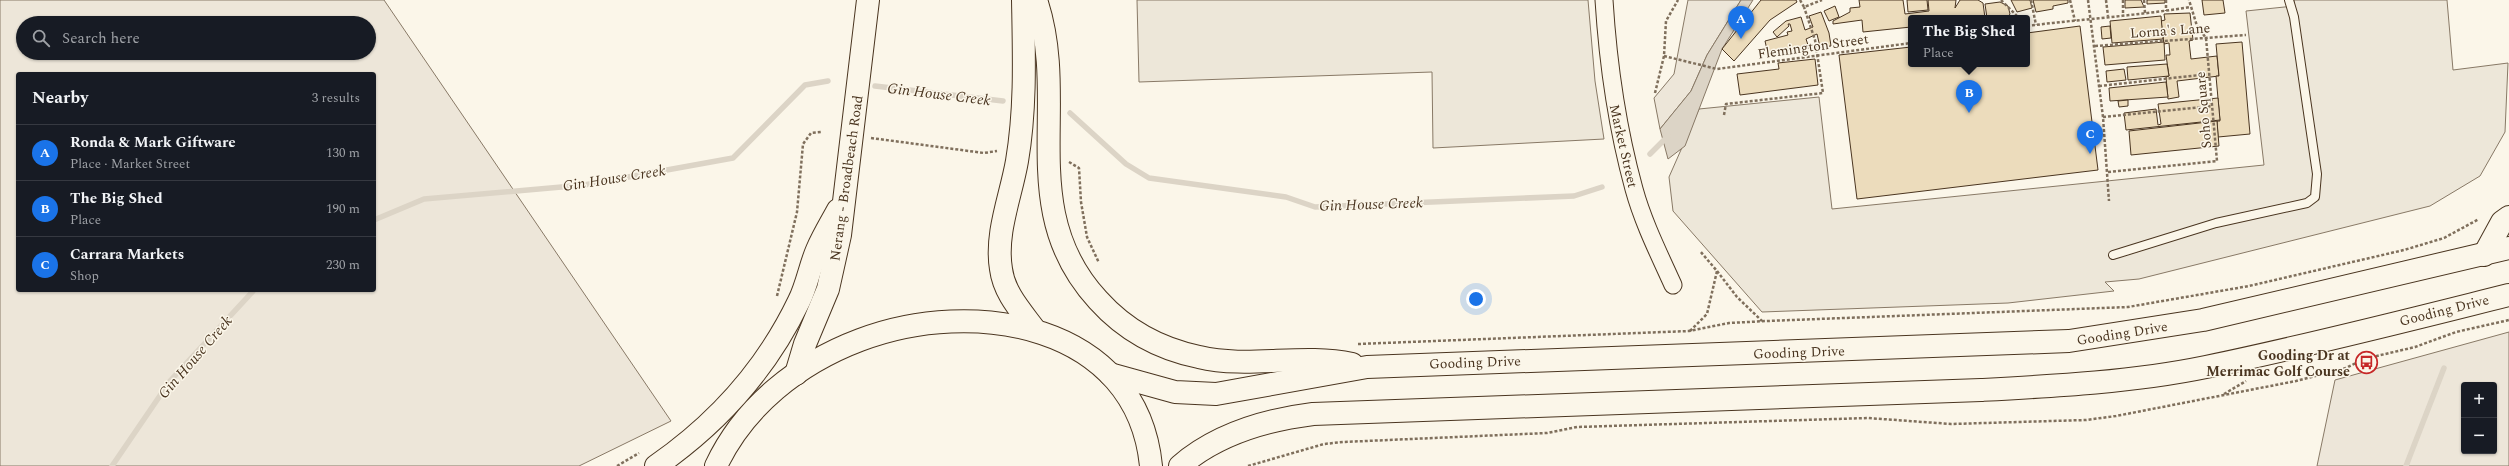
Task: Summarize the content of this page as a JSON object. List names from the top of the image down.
{
  "streets": {
    "main road": ["Nerang - Broadbeach Road", "Gooding Drive"],
    "street": ["Market Street"],
    "path": ["Lorna's Lane", "Flemington Street", "Soho Square"]
  },
  "crossings": [
    ["Lorna's Lane", "Soho Square"]
  ],
  "water": ["Gin House Creek"],
  "places": {
    "bus stop": ["Gooding Dr at Merrimac Golf Course"]
  },
  "page": {
    "pins": ["A", "B", "C"],
    "popup": ["The Big Shed", "Place"],
    "search": "Search here",
    "heading": ["Nearby", "3 results"],
    "list": [
      {
        "mark": "A",
        "name": "Ronda & Mark Giftware",
        "note": "Place · Market Street",
        "value": "130 m"
      },
      {
        "mark": "B",
        "name": "The Big Shed",
        "note": "Place",
        "value": "190 m"
      },
      {
        "mark": "C",
        "name": "Carrara Markets",
        "note": "Shop",
        "value": "230 m"
      }
    ],
    "map_buttons": ["+", "−"]
  }
}
